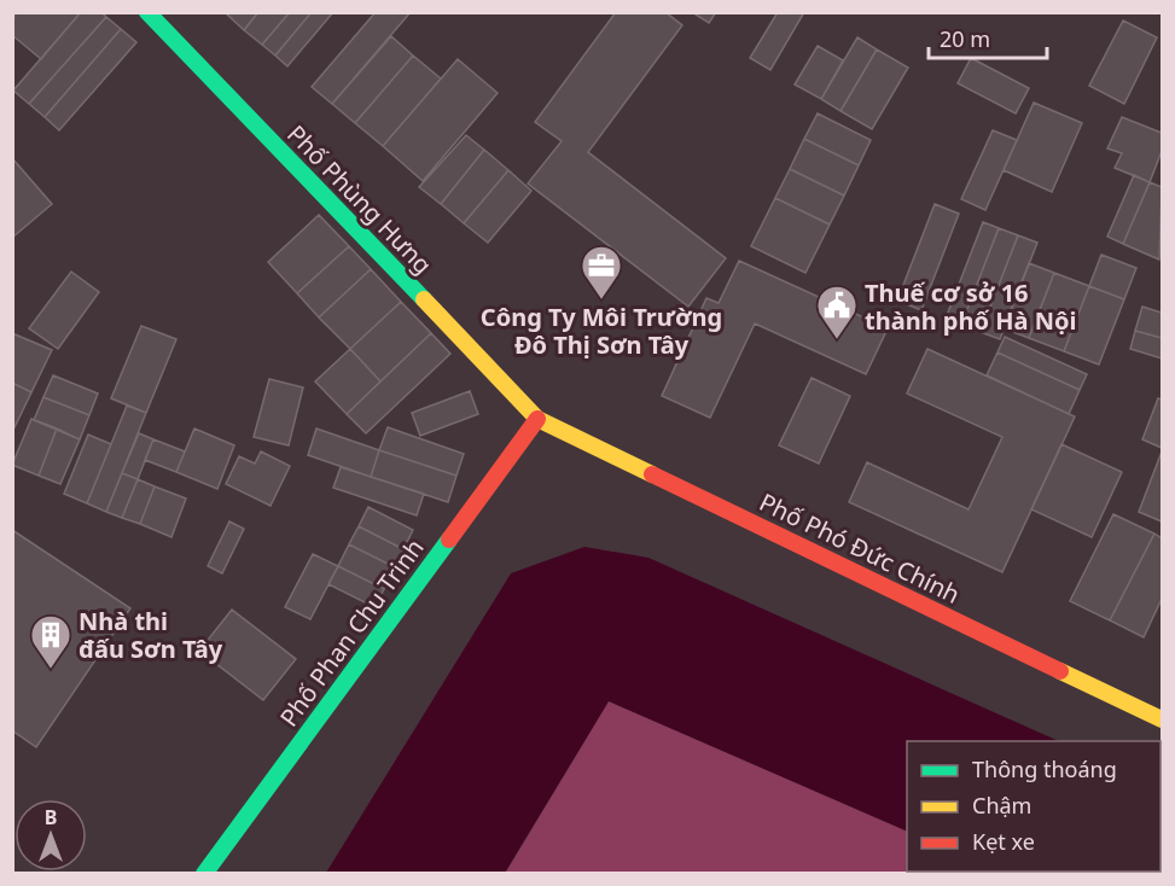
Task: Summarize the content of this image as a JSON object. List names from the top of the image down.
{
  "streets": {
    "main road": ["Phố Phùng Hưng", "Phố Phó Đức Chính", "Phố Phan Chu Trinh"]
  },
  "crossings": [
    ["Phố Phùng Hưng", "Phố Phó Đức Chính"],
    ["Phố Phùng Hưng", "Phố Phan Chu Trinh"],
    ["Phố Phó Đức Chính", "Phố Phan Chu Trinh"]
  ],
  "places": {
    "office": ["Công Ty Môi Trường Đô Thị Sơn Tây"],
    "public building": ["Thuế cơ sở 16 thành phố Hà Nội"],
    "building": ["Nhà thi đấu Sơn Tây"]
  },
  "legend": ["Thông thoáng", "Chậm", "Kẹt xe"],
  "scale_bar": "20 m",
  "north": "top"
}
